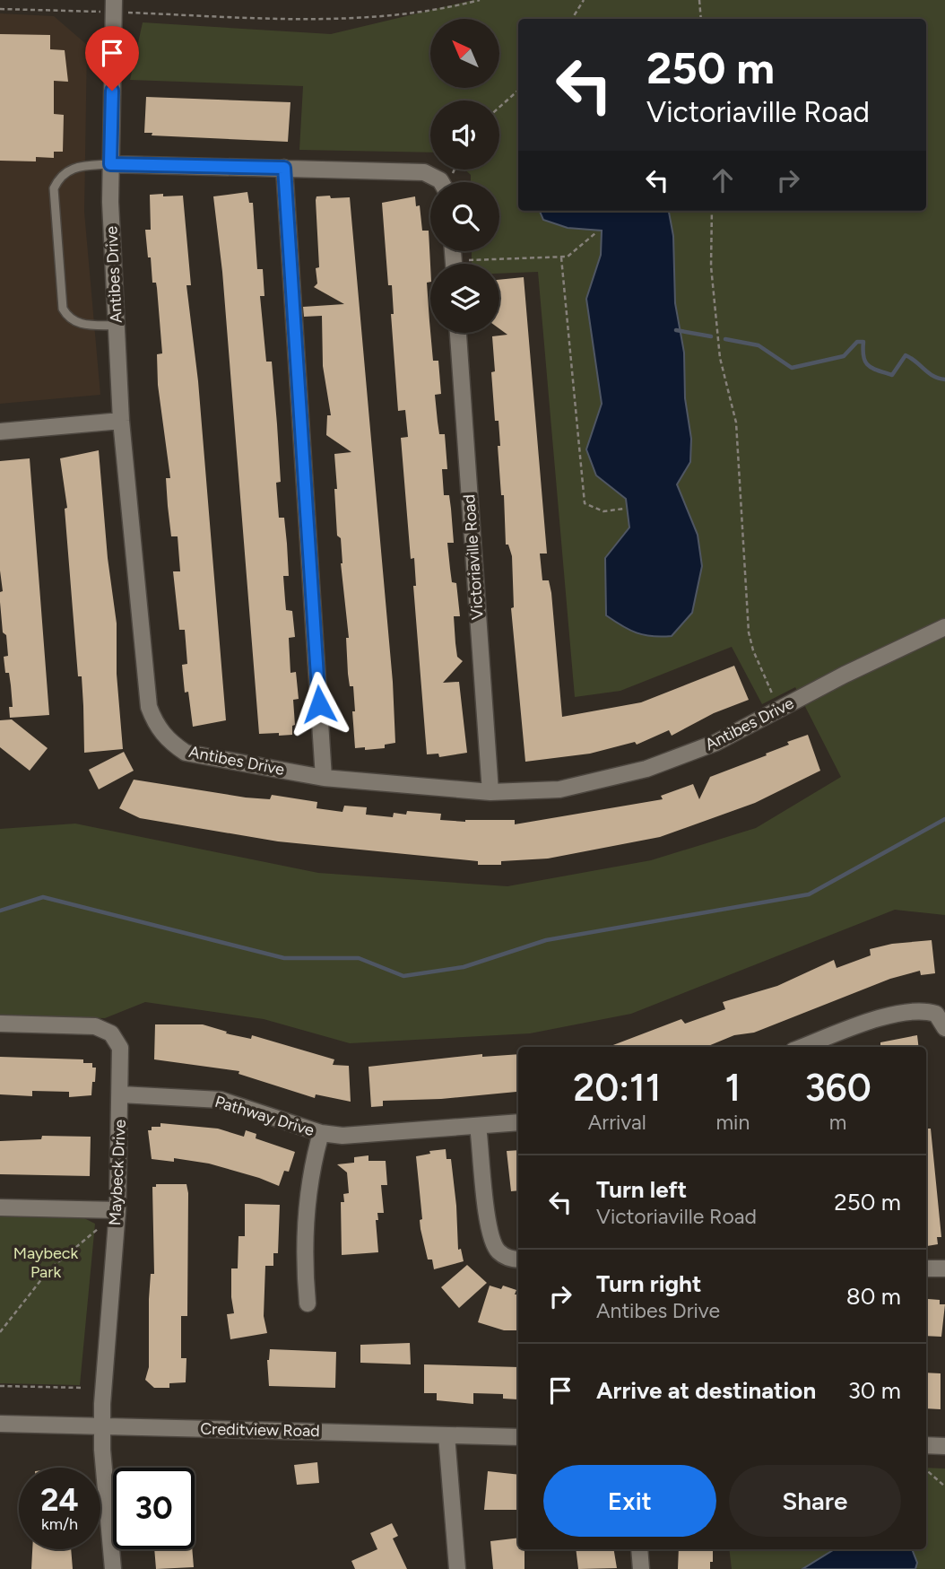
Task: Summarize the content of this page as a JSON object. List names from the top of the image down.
{
  "streets": {
    "street": [
      "Antibes Drive",
      "Victoriaville Road",
      "Pathway Drive",
      "Maybeck Drive",
      "Creditview Road"
    ]
  },
  "crossings": [
    ["Antibes Drive", "Victoriaville Road"],
    ["Pathway Drive", "Maybeck Drive"],
    ["Maybeck Drive", "Creditview Road"]
  ],
  "parks": ["Maybeck Park"],
  "north": "top left",
  "page": {
    "turn": ["250 m", "Victoriaville Road"],
    "eta": [
      "20:11",
      "Arrival",
      "1",
      "min",
      "360",
      "m"
    ],
    "list": [
      {
        "name": "Turn left",
        "note": "Victoriaville Road",
        "value": "250 m"
      },
      {
        "name": "Turn right",
        "note": "Antibes Drive",
        "value": "80 m"
      },
      {
        "name": "Arrive at destination",
        "value": "30 m"
      }
    ],
    "buttons": ["Exit", "Share"],
    "speed": "24 km/h",
    "limit": "30"
  }
}
